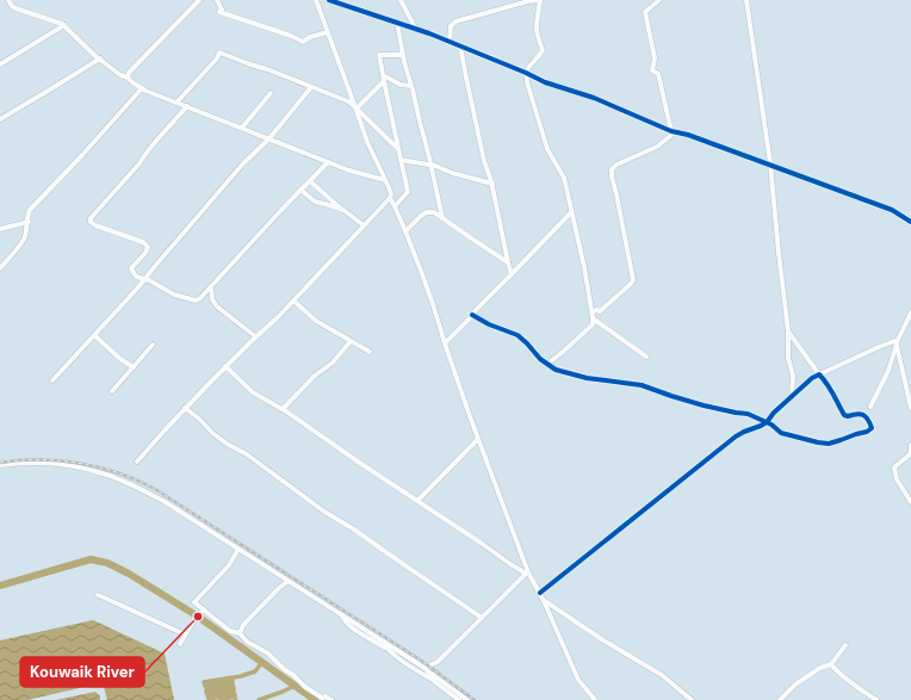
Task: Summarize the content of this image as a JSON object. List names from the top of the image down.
{
  "places": ["Kouwaik River"]
}
